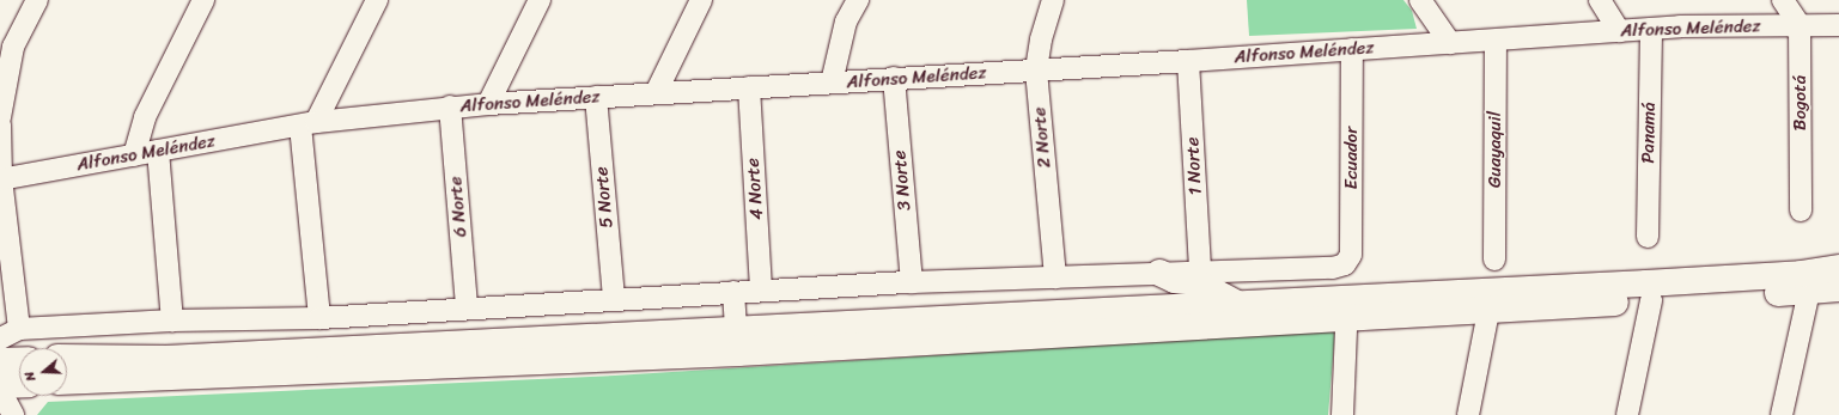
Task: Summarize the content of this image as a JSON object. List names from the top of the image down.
{
  "streets": {
    "street": [
      "Alfonso Meléndez",
      "Bogotá",
      "Panamá",
      "2 Norte",
      "Guayaquil",
      "Ecuador",
      "1 Norte",
      "3 Norte",
      "4 Norte",
      "5 Norte",
      "6 Norte"
    ]
  },
  "crossings": [
    ["Alfonso Meléndez", "Bogotá"],
    ["Alfonso Meléndez", "Panamá"],
    ["Alfonso Meléndez", "2 Norte"],
    ["Alfonso Meléndez", "Guayaquil"],
    ["Alfonso Meléndez", "Ecuador"],
    ["Alfonso Meléndez", "1 Norte"],
    ["Alfonso Meléndez", "3 Norte"],
    ["Alfonso Meléndez", "4 Norte"],
    ["Alfonso Meléndez", "5 Norte"],
    ["Alfonso Meléndez", "6 Norte"],
    ["Ecuador", "1 Norte"]
  ],
  "north": "left"
}
